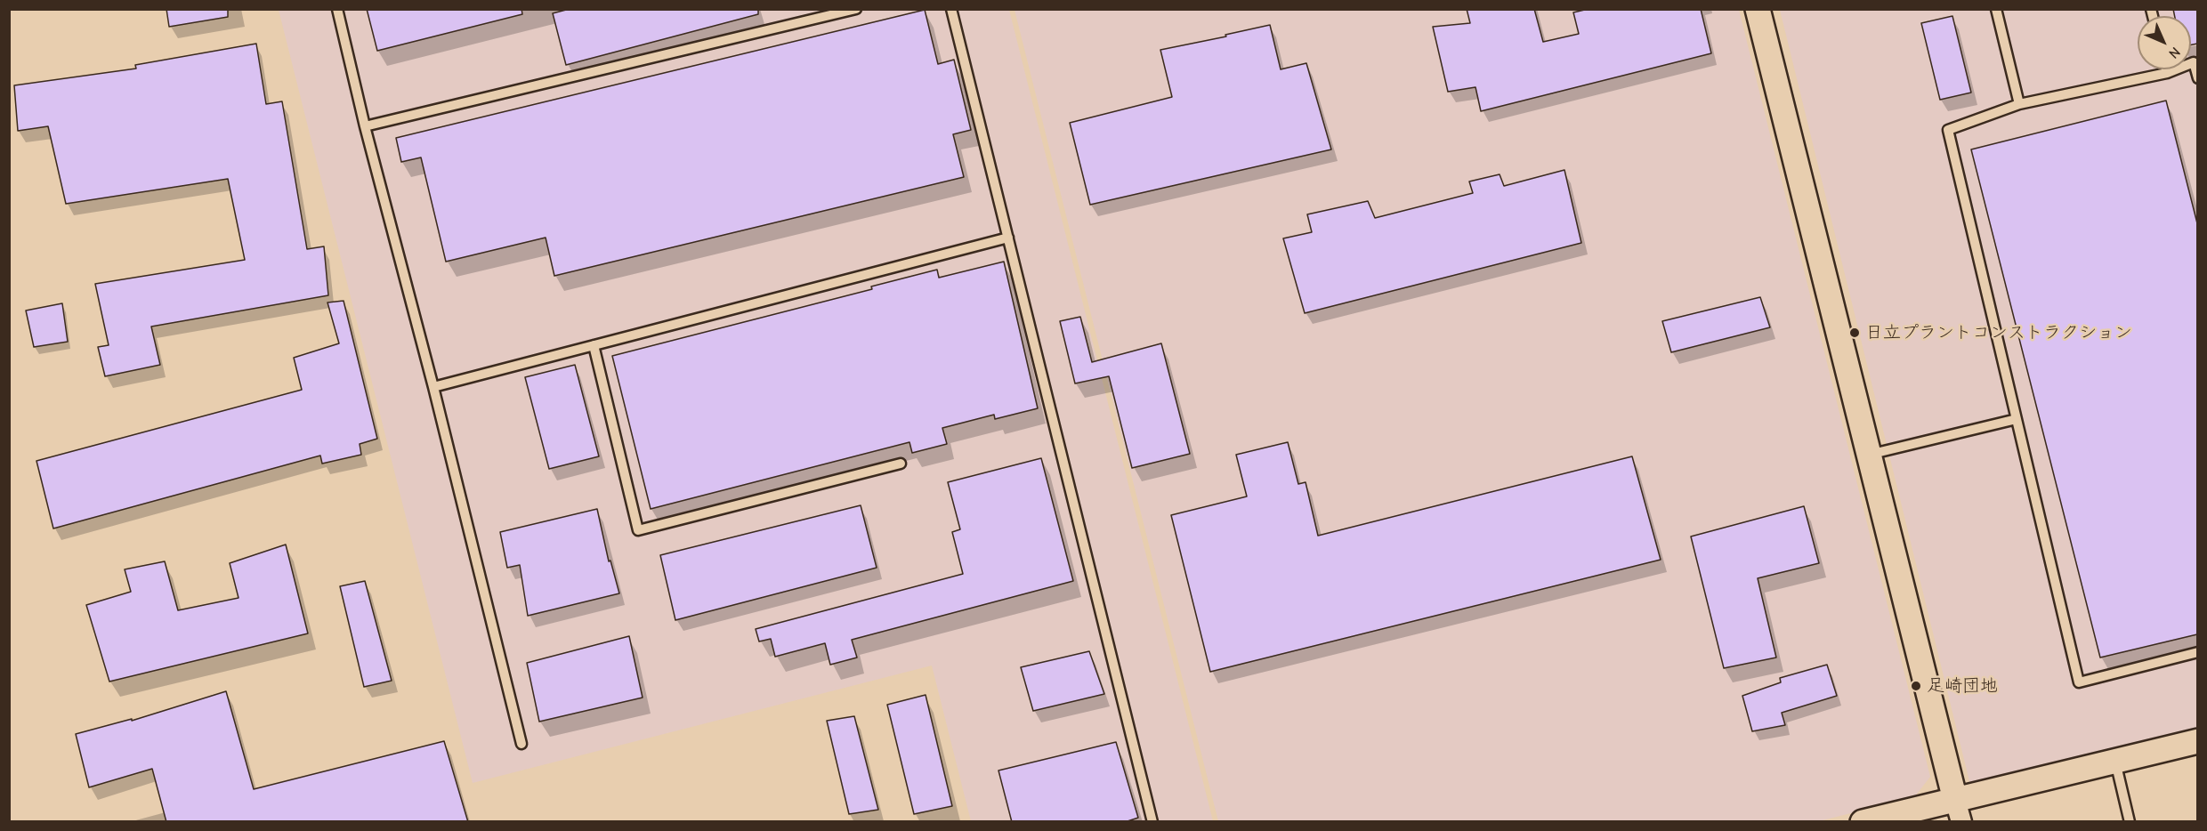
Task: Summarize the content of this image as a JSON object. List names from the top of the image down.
{
  "places": ["日立プラントコンストラクション", "足崎団地"],
  "north": "bottom right"
}
